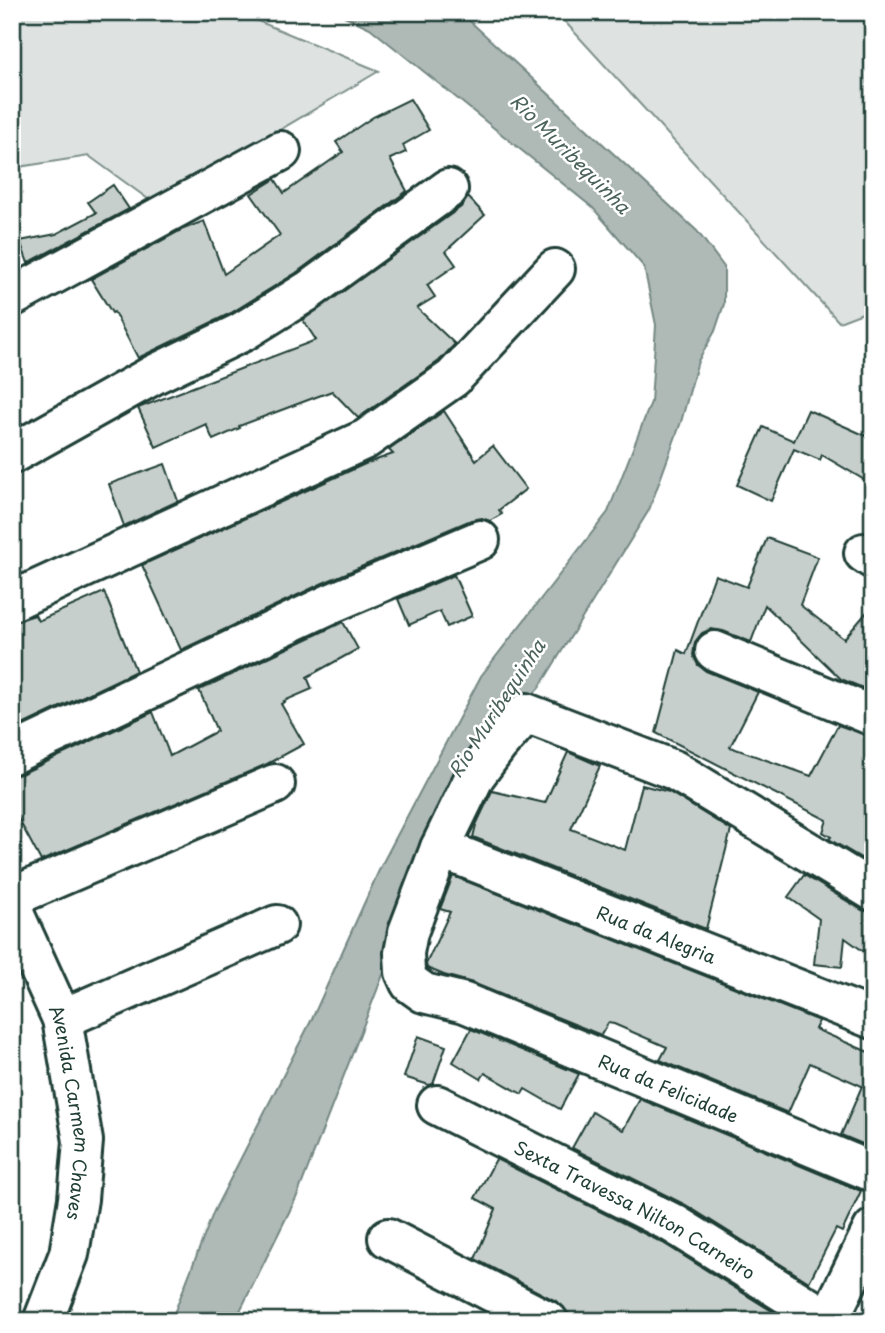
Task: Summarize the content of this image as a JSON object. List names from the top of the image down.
{
  "streets": {
    "street": [
      "Rua da Alegria",
      "Rua da Felicidade",
      "Avenida Carmem Chaves",
      "Sexta Travessa Nilton Carneiro"
    ]
  },
  "crossings": [
    ["Rua da Alegria", "Rua da Felicidade"]
  ],
  "water": ["Rio Muribequinha"]
}
